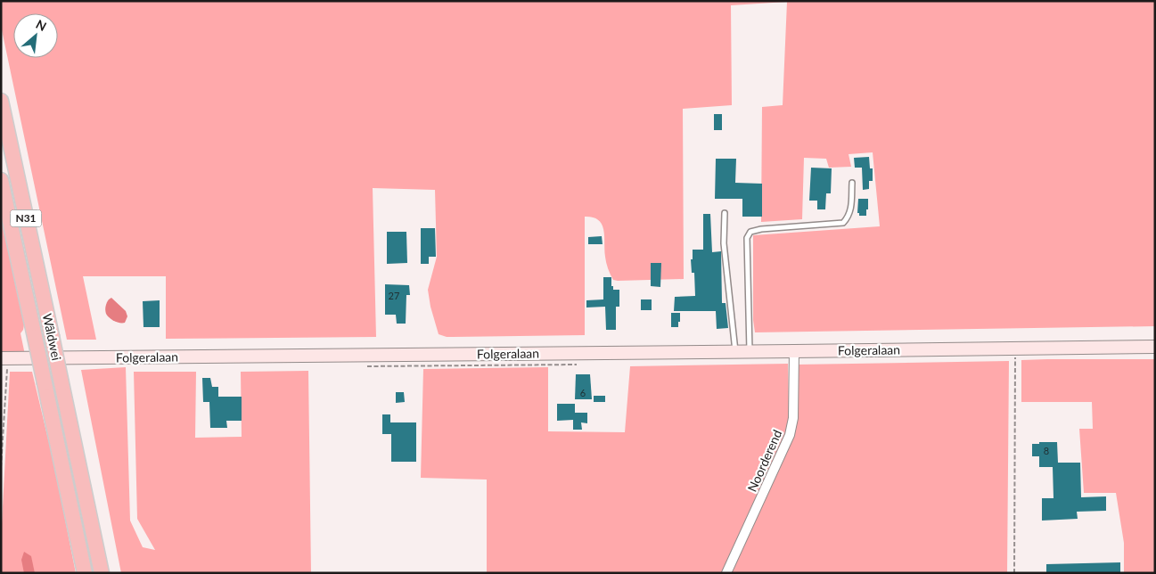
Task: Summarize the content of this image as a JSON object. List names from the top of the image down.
{
  "streets": {
    "highway": ["N31", "Wâldwei"],
    "main road": ["Folgeralaan"],
    "street": ["Noorderend"]
  },
  "crossings": [
    ["Folgeralaan", "Noorderend"]
  ],
  "house_numbers": ["27", "6", "8"],
  "north": "top right"
}
